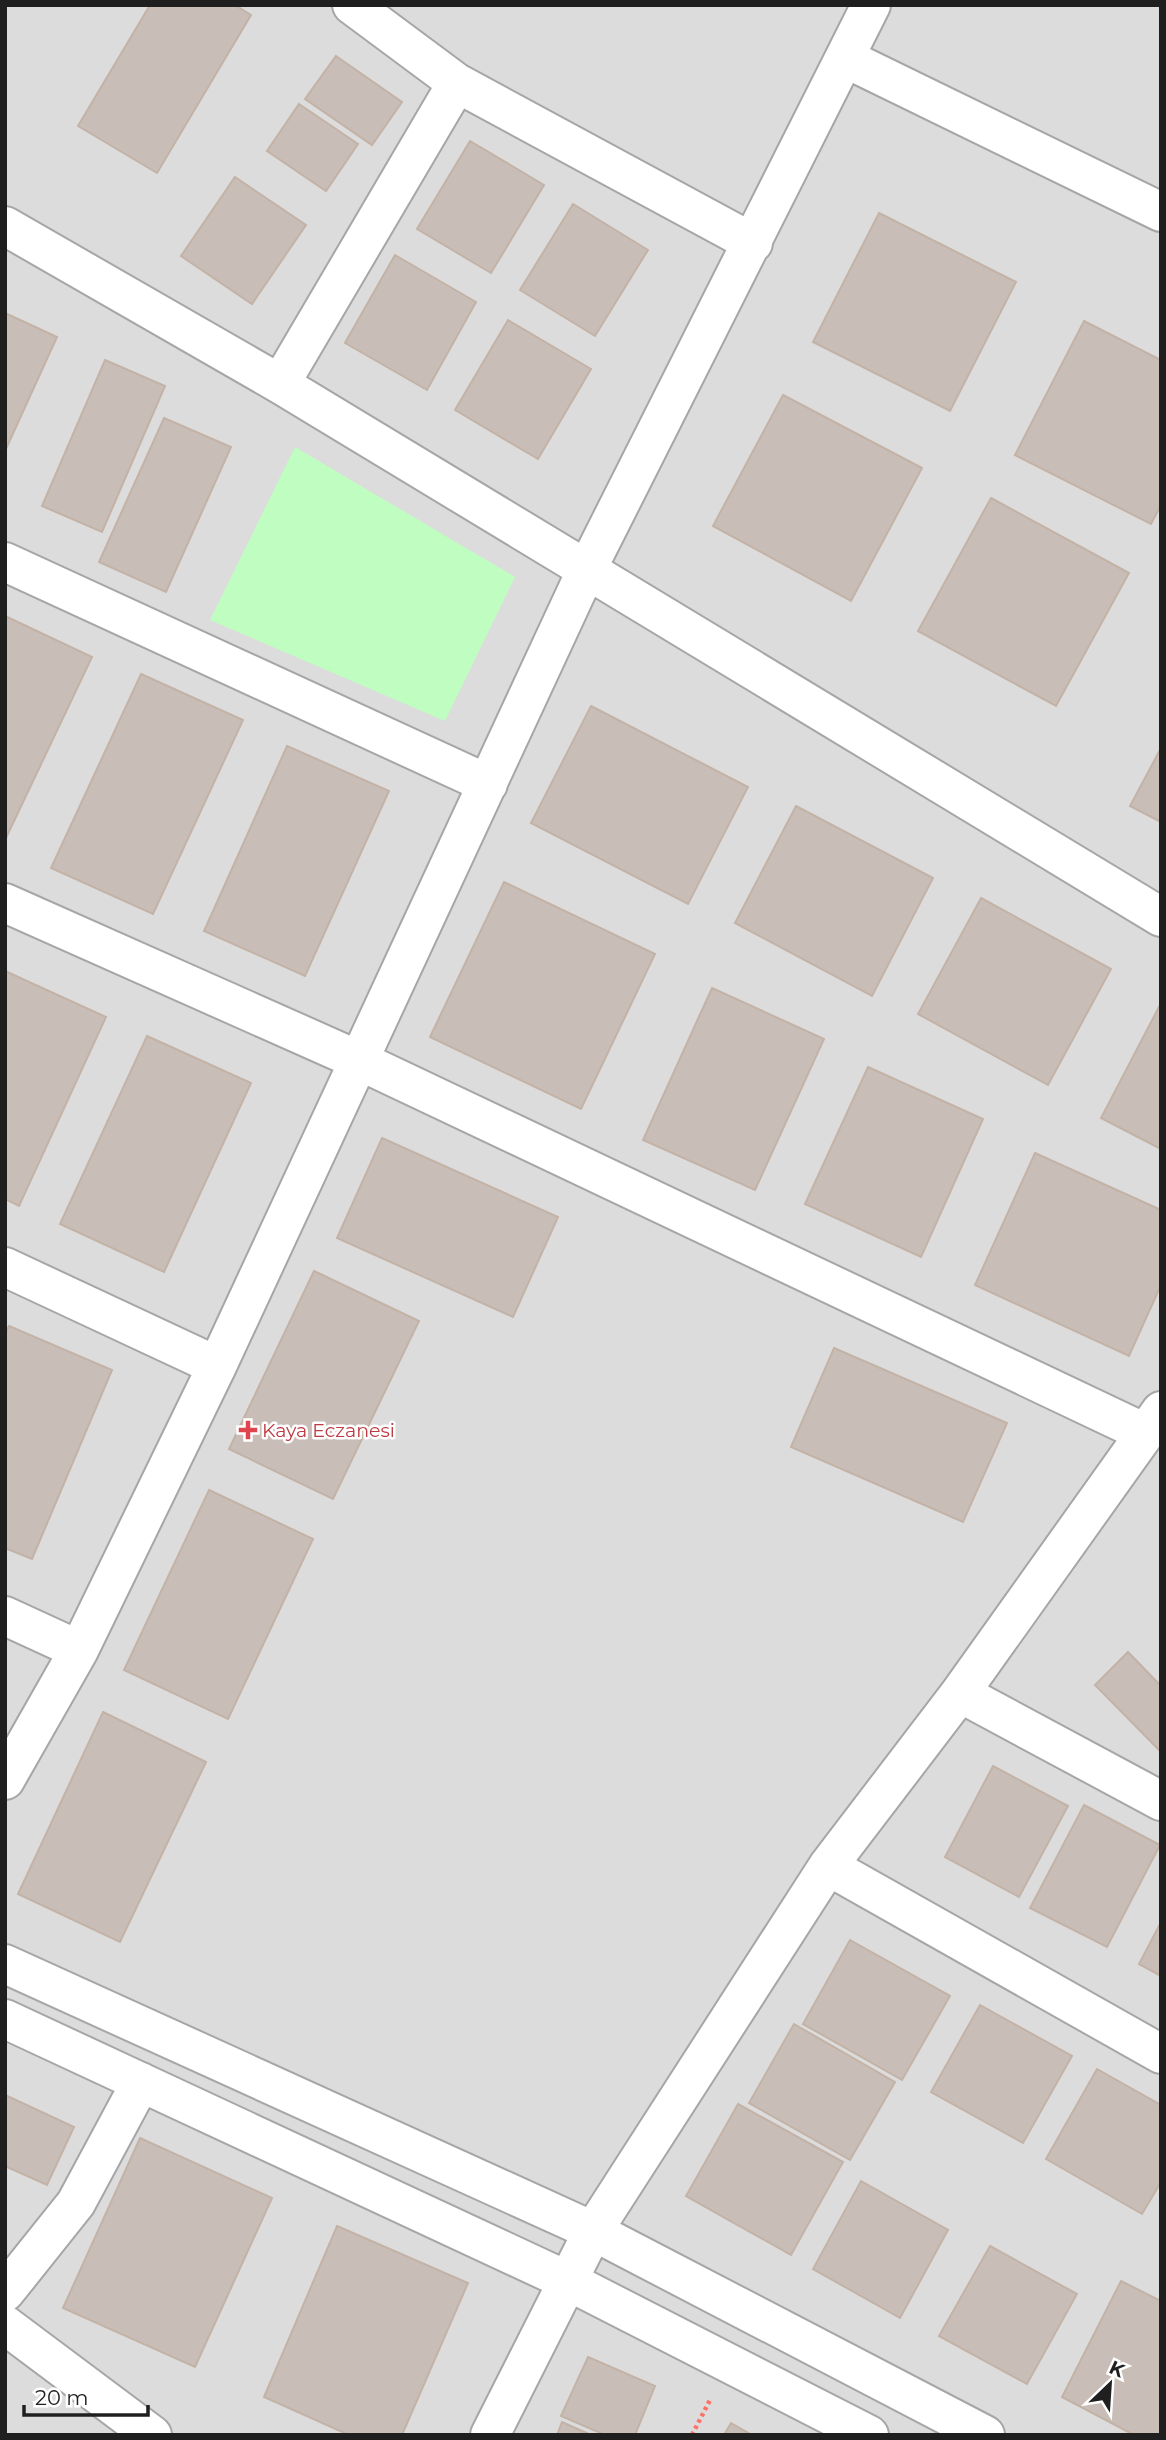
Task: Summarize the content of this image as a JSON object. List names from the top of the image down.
{
  "places": {
    "health": ["Kaya Eczanesi"]
  },
  "scale_bar": "20 m",
  "north": "top right"
}
